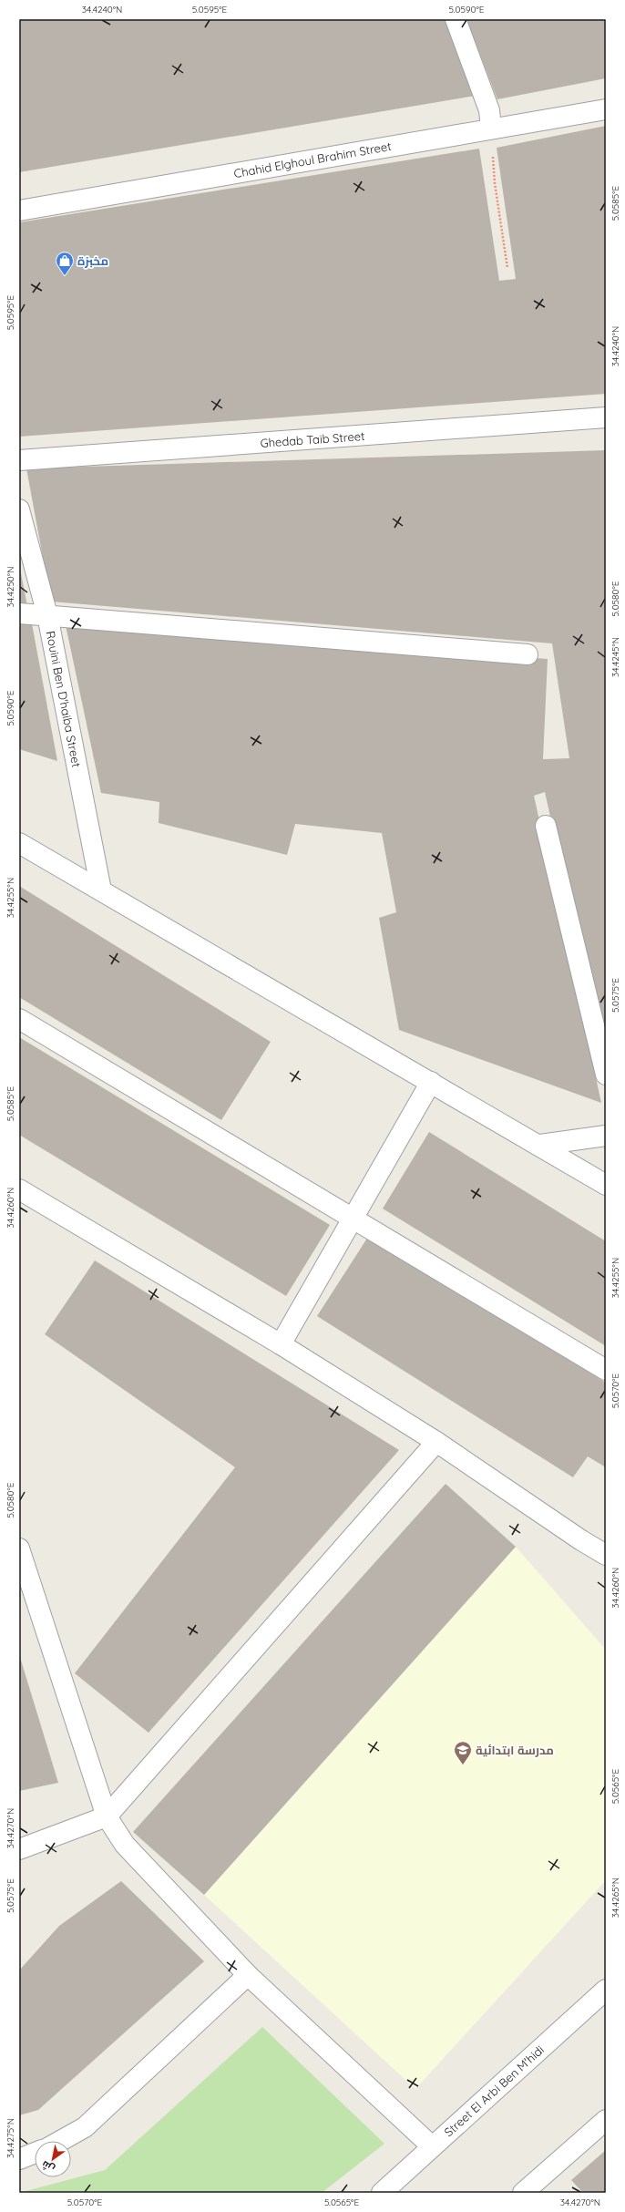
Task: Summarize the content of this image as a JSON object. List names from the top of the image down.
{
  "streets": {
    "street": [
      "Chahid Elghoul Brahim Street",
      "Ghedab Taib Street",
      "Rouini Ben D'haiba Street",
      "Street El Arbi Ben M'hidi"
    ]
  },
  "places": {
    "shop": ["مخبزة"],
    "school or university": ["مدرسة ابتدائية"]
  },
  "north": "bottom left",
  "coordinates": [
    "34.4240°N",
    "5.0595°E",
    "5.0590°E",
    "5.0585°E",
    "34.4250°N",
    "5.0580°E",
    "34.4245°N",
    "34.4255°N",
    "5.0575°E",
    "34.4260°N",
    "5.0570°E",
    "5.0565°E",
    "34.4270°N",
    "34.4265°N",
    "34.4275°N"
  ]
}
